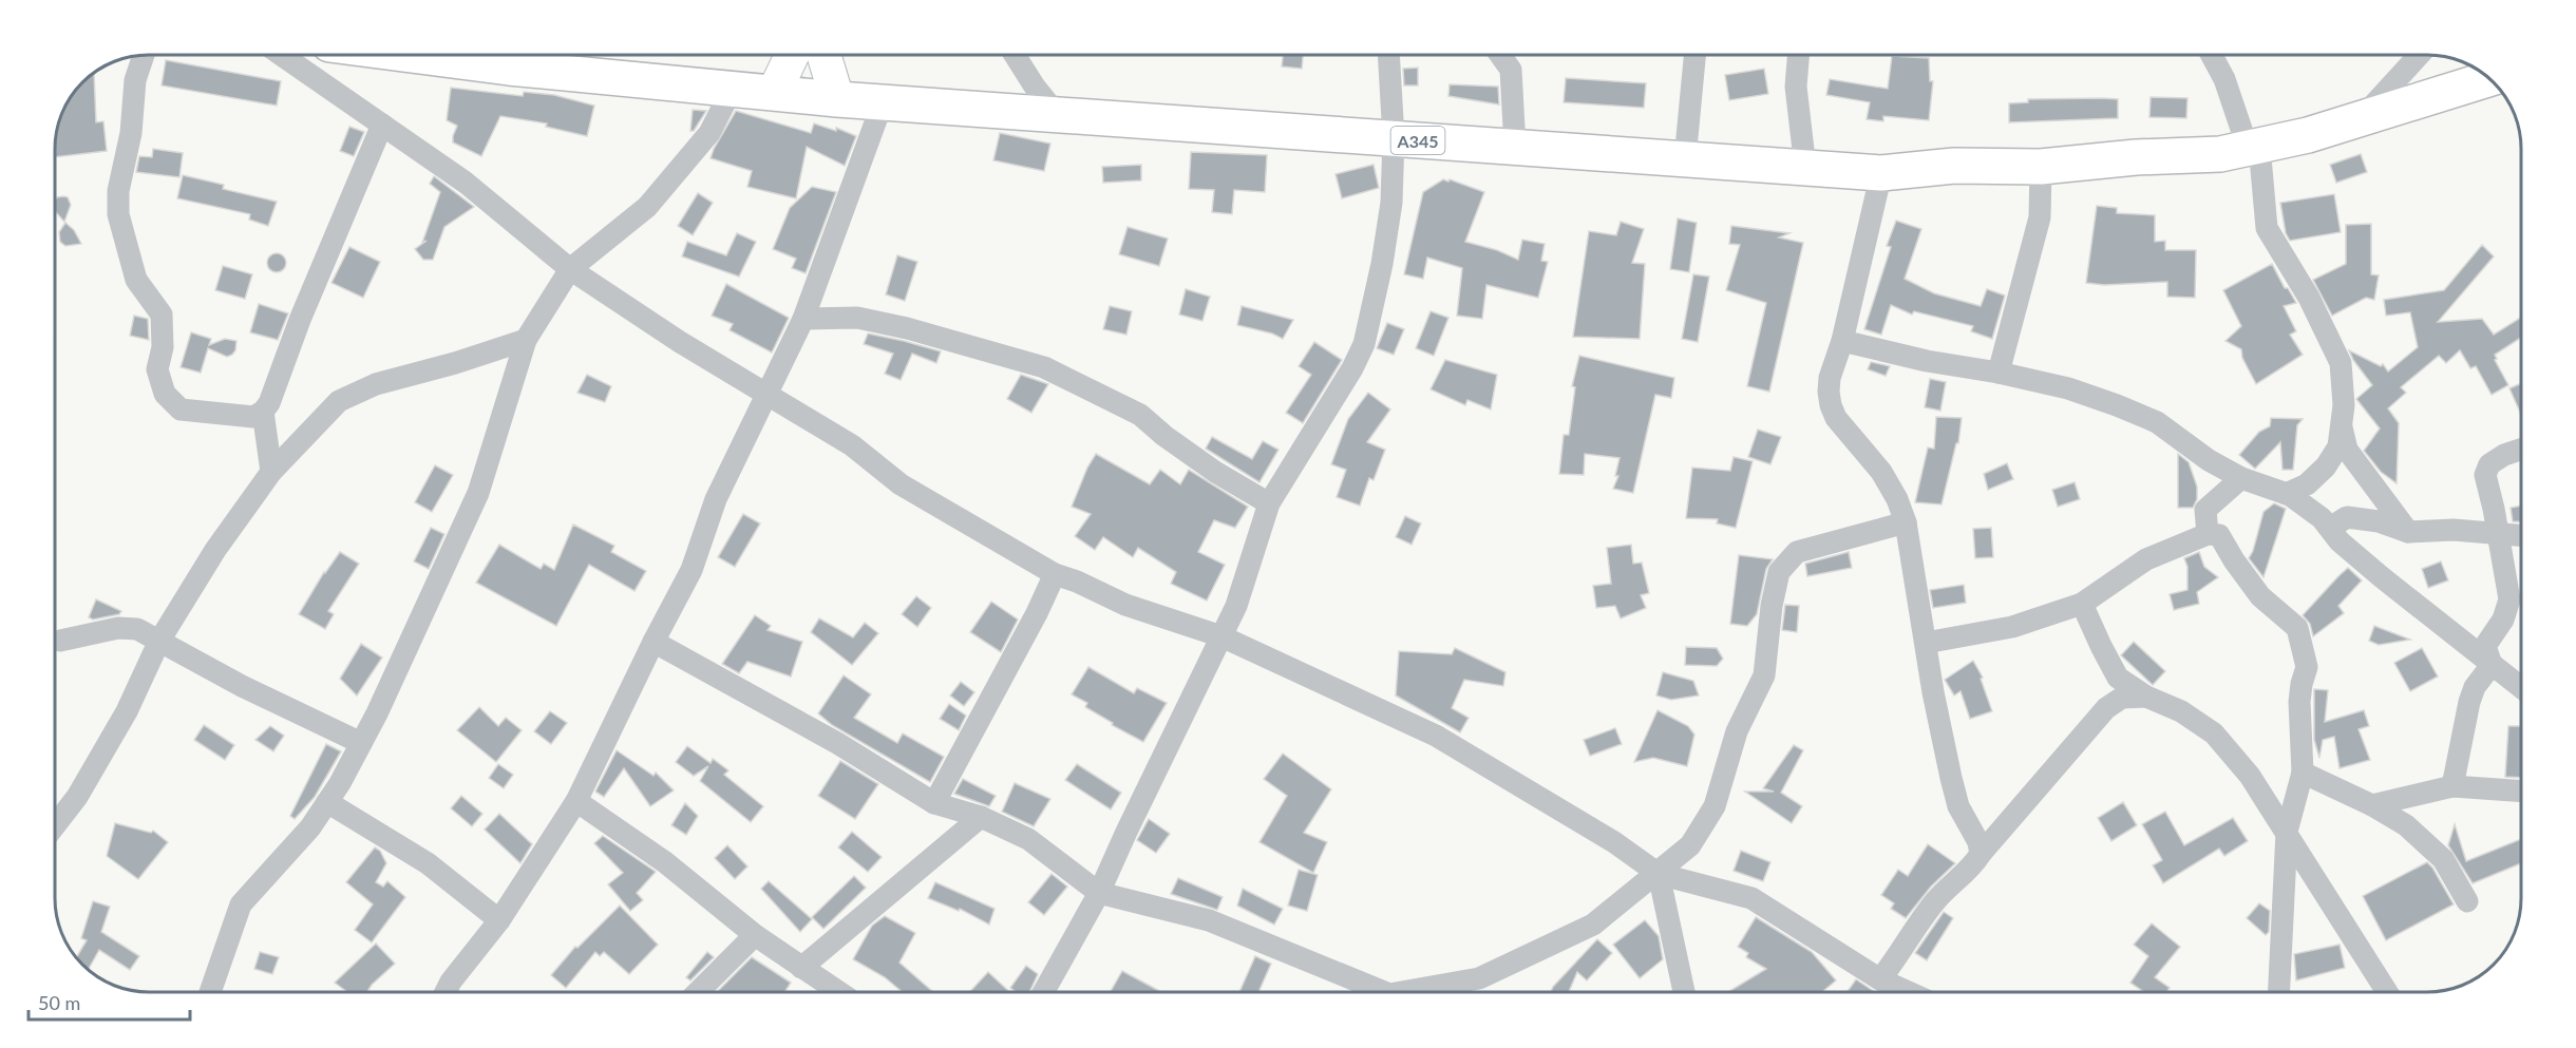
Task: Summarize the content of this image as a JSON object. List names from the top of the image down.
{
  "streets": {
    "highway": ["A345"]
  },
  "scale_bar": "50 m"
}
